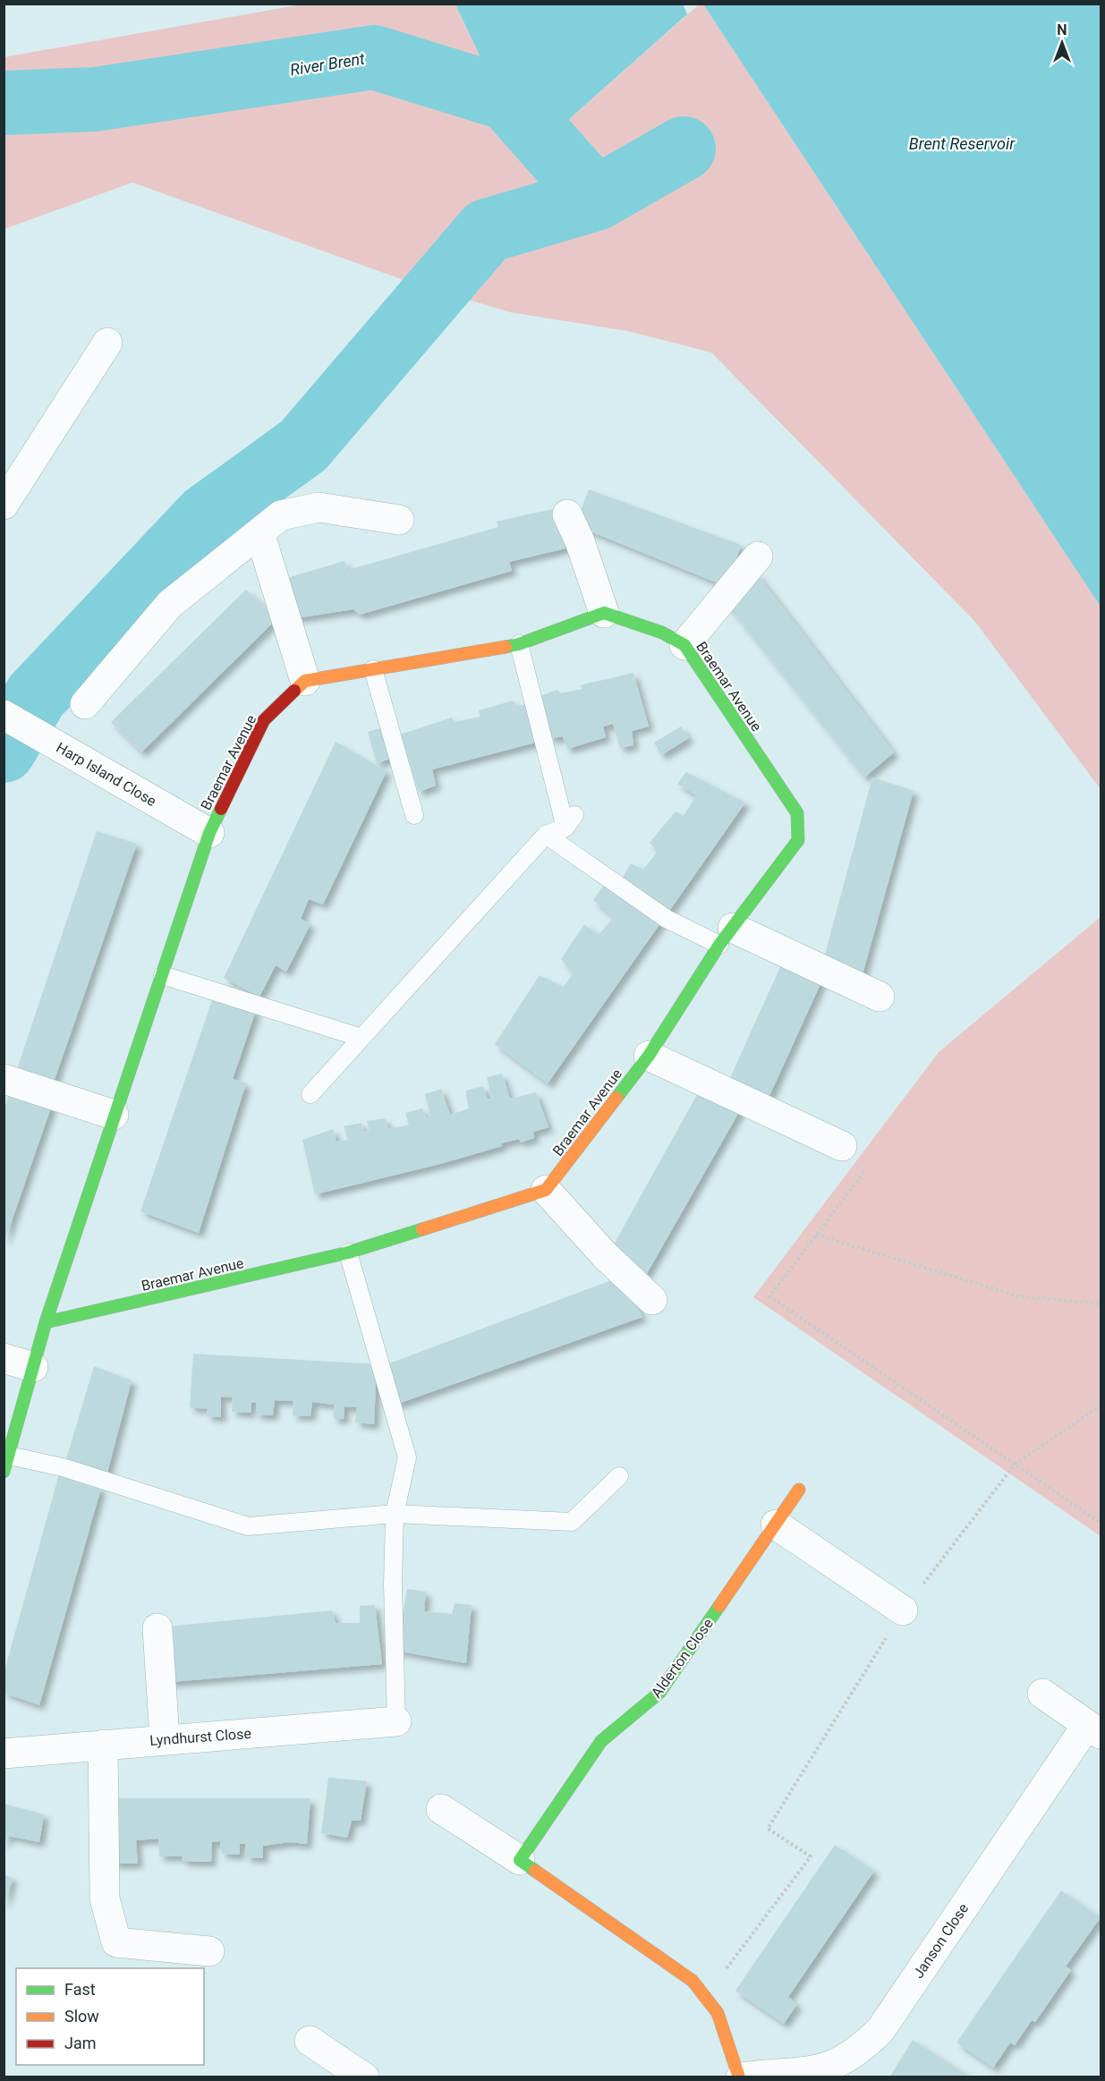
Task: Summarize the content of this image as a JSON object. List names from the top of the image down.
{
  "streets": {
    "street": [
      "Braemar Avenue",
      "Harp Island Close",
      "Alderton Close",
      "Lyndhurst Close",
      "Janson Close"
    ]
  },
  "crossings": [
    ["Braemar Avenue", "Harp Island Close"]
  ],
  "water": ["River Brent", "Brent Reservoir"],
  "legend": ["Fast", "Slow", "Jam"],
  "north": "top"
}
